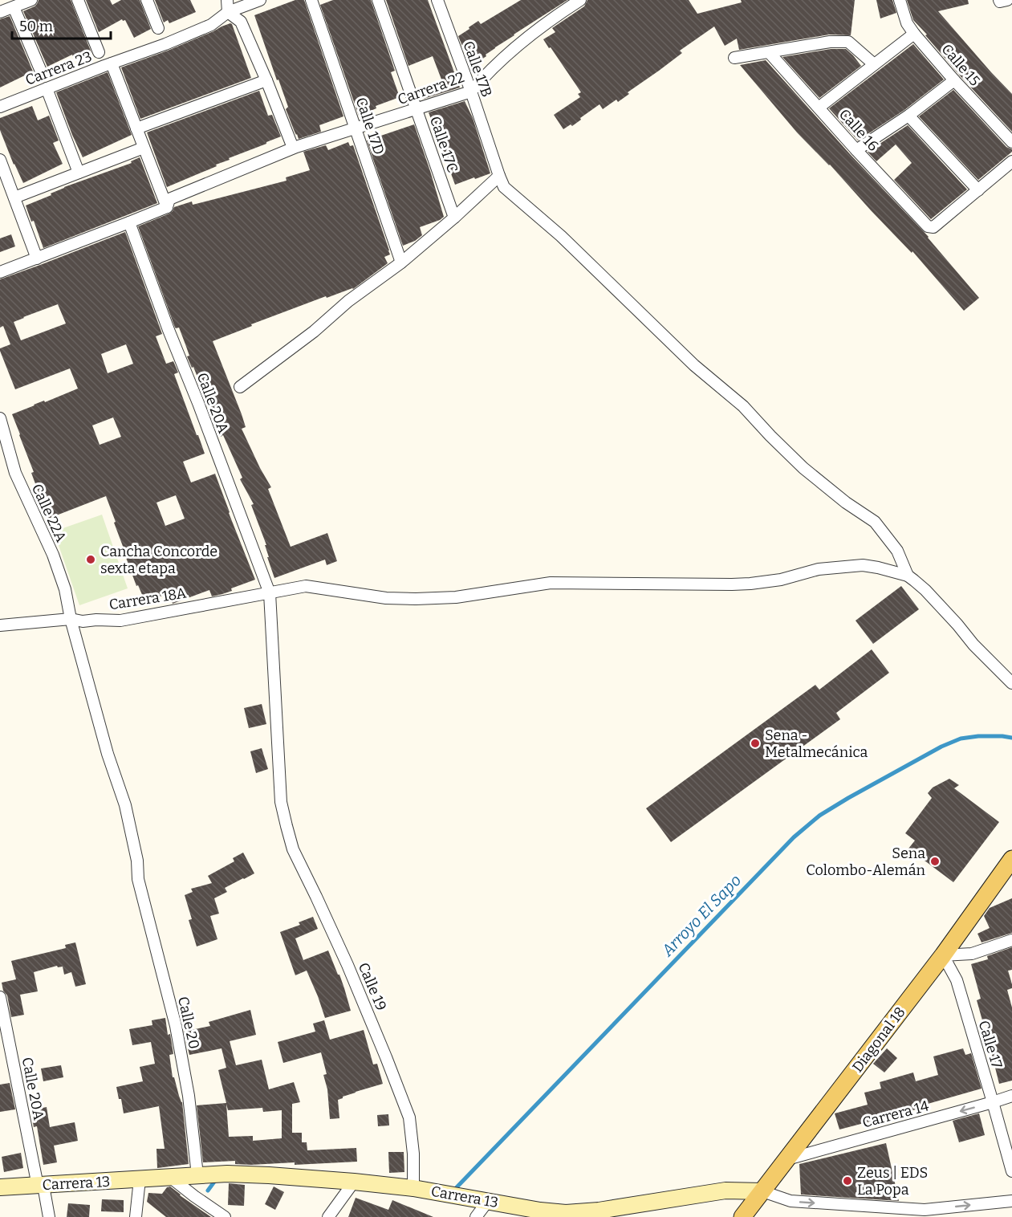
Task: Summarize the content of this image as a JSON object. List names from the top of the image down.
{
  "streets": {
    "main road": ["Diagonal 18"],
    "street": [
      "Calle 15",
      "Carrera 23",
      "Calle 17B",
      "Carrera 22",
      "Calle 17D",
      "Calle 16",
      "Calle 17C",
      "Calle 20A",
      "Calle 22A",
      "Carrera 18A",
      "Calle 19",
      "Calle 20",
      "Calle 17",
      "Carrera 14",
      "Carrera 13"
    ]
  },
  "crossings": [
    ["Calle 17B", "Carrera 22"],
    ["Calle 17B", "Carrera 18A"],
    ["Carrera 22", "Calle 17D"],
    ["Carrera 22", "Calle 17C"],
    ["Carrera 22", "Calle 20A"],
    ["Calle 20A", "Carrera 18A"],
    ["Calle 20A", "Calle 19"],
    ["Calle 20A", "Carrera 13"],
    ["Calle 22A", "Carrera 18A"],
    ["Calle 22A", "Calle 20"],
    ["Calle 19", "Carrera 13"],
    ["Calle 20", "Carrera 13"],
    ["Diagonal 18", "Calle 17"],
    ["Diagonal 18", "Carrera 14"],
    ["Diagonal 18", "Carrera 13"],
    ["Calle 17", "Carrera 14"]
  ],
  "one_way": ["Carrera 14"],
  "water": ["Arroyo El Sapo"],
  "places": [
    "Cancha Concorde sexta etapa",
    "Sena - Metalmecánica",
    "Sena Colombo-Alemán",
    "Zeus | EDS La Popa"
  ],
  "scale_bar": "50 m"
}
